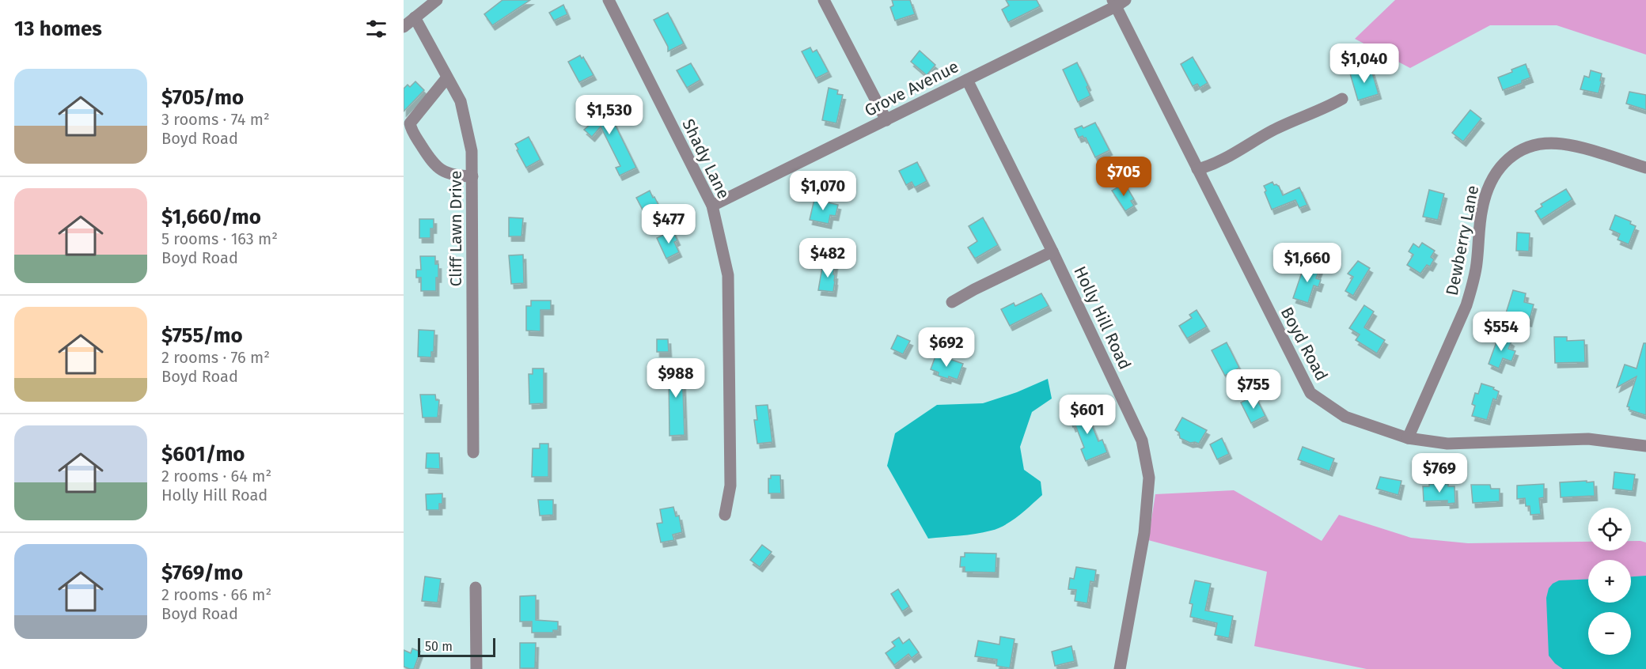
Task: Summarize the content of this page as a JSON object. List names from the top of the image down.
{
  "streets": {
    "street": [
      "Grove Avenue",
      "Shady Lane",
      "Cliff Lawn Drive",
      "Dewberry Lane",
      "Holly Hill Road",
      "Boyd Road"
    ]
  },
  "crossings": [
    ["Grove Avenue", "Shady Lane"],
    ["Grove Avenue", "Holly Hill Road"],
    ["Grove Avenue", "Boyd Road"],
    ["Dewberry Lane", "Boyd Road"]
  ],
  "scale_bar": "50 m",
  "page": {
    "heading": "13 homes",
    "price": [
      "$1,040",
      "$1,530",
      "$705",
      "$1,070",
      "$477",
      "$482",
      "$1,660",
      "$554",
      "$692",
      "$988",
      "$755",
      "$601",
      "$769"
    ],
    "list": [
      {
        "name": "$705/mo",
        "note": "3 rooms · 74 m² · Boyd Road"
      },
      {
        "name": "$1,660/mo",
        "note": "5 rooms · 163 m² · Boyd Road"
      },
      {
        "name": "$755/mo",
        "note": "2 rooms · 76 m² · Boyd Road"
      },
      {
        "name": "$601/mo",
        "note": "2 rooms · 64 m² · Holly Hill Road"
      },
      {
        "name": "$769/mo",
        "note": "2 rooms · 66 m² · Boyd Road"
      }
    ],
    "map_buttons": ["+", "−"],
    "scale": "50 m"
  }
}
